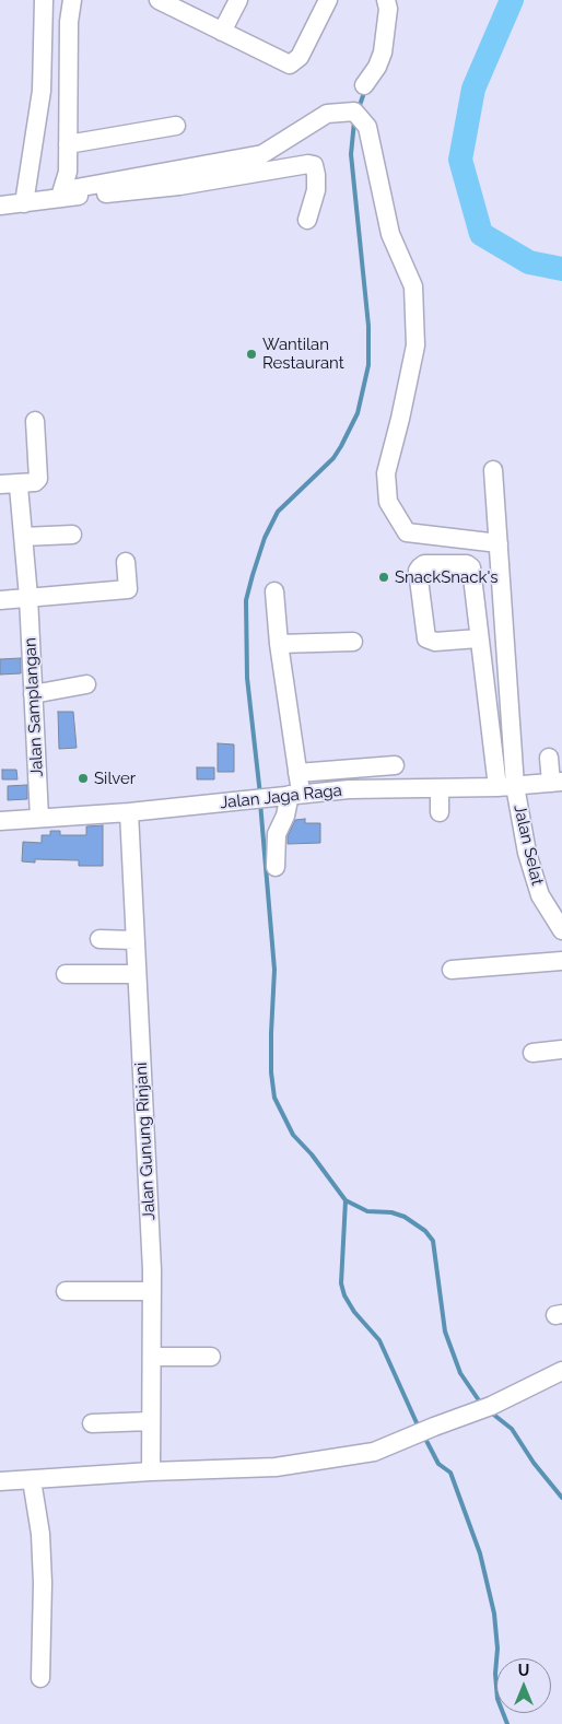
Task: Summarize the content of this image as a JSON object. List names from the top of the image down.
{
  "streets": {
    "street": [
      "Jalan Samplangan",
      "Jalan Jaga Raga",
      "Jalan Selat",
      "Jalan Gunung Rinjani"
    ]
  },
  "crossings": [
    ["Jalan Samplangan", "Jalan Jaga Raga"],
    ["Jalan Jaga Raga", "Jalan Selat"],
    ["Jalan Jaga Raga", "Jalan Gunung Rinjani"]
  ],
  "places": ["Wantilan Restaurant", "SnackSnack's", "Silver"],
  "north": "top"
}
